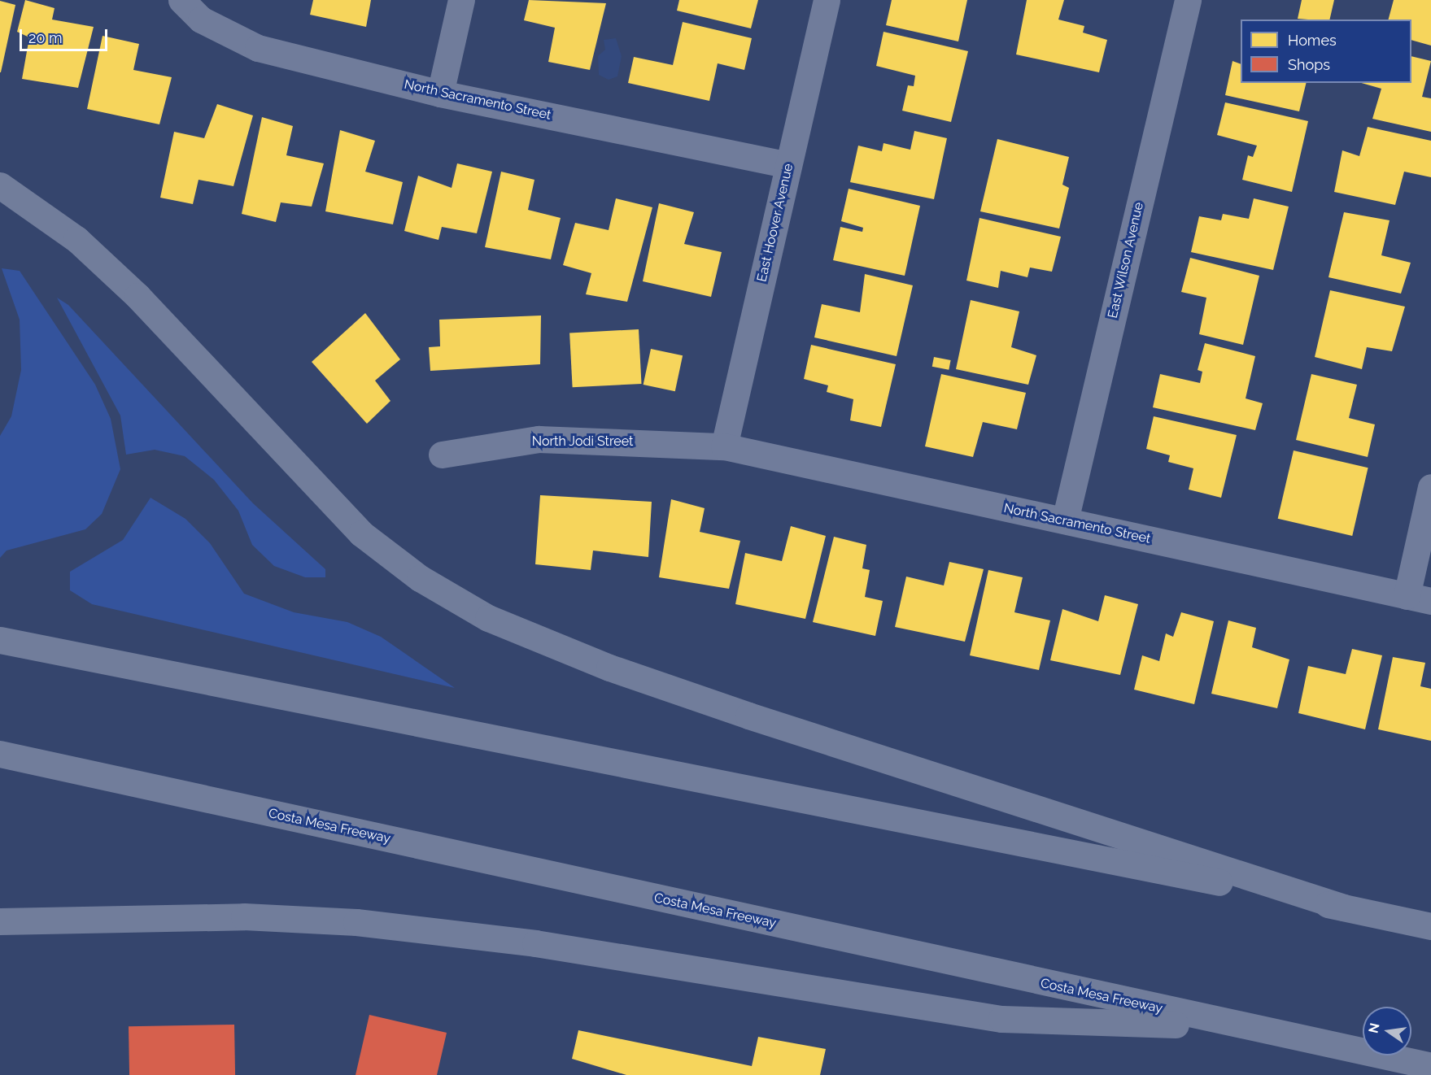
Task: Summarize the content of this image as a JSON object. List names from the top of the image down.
{
  "streets": {
    "highway": ["Costa Mesa Freeway"],
    "street": [
      "North Sacramento Street",
      "East Hoover Avenue",
      "East Wilson Avenue",
      "North Jodi Street"
    ]
  },
  "crossings": [
    ["North Sacramento Street", "East Hoover Avenue"],
    ["North Sacramento Street", "East Wilson Avenue"],
    ["North Sacramento Street", "North Jodi Street"],
    ["East Hoover Avenue", "North Jodi Street"]
  ],
  "legend": ["Homes", "Shops"],
  "scale_bar": "20 m",
  "north": "left"
}
